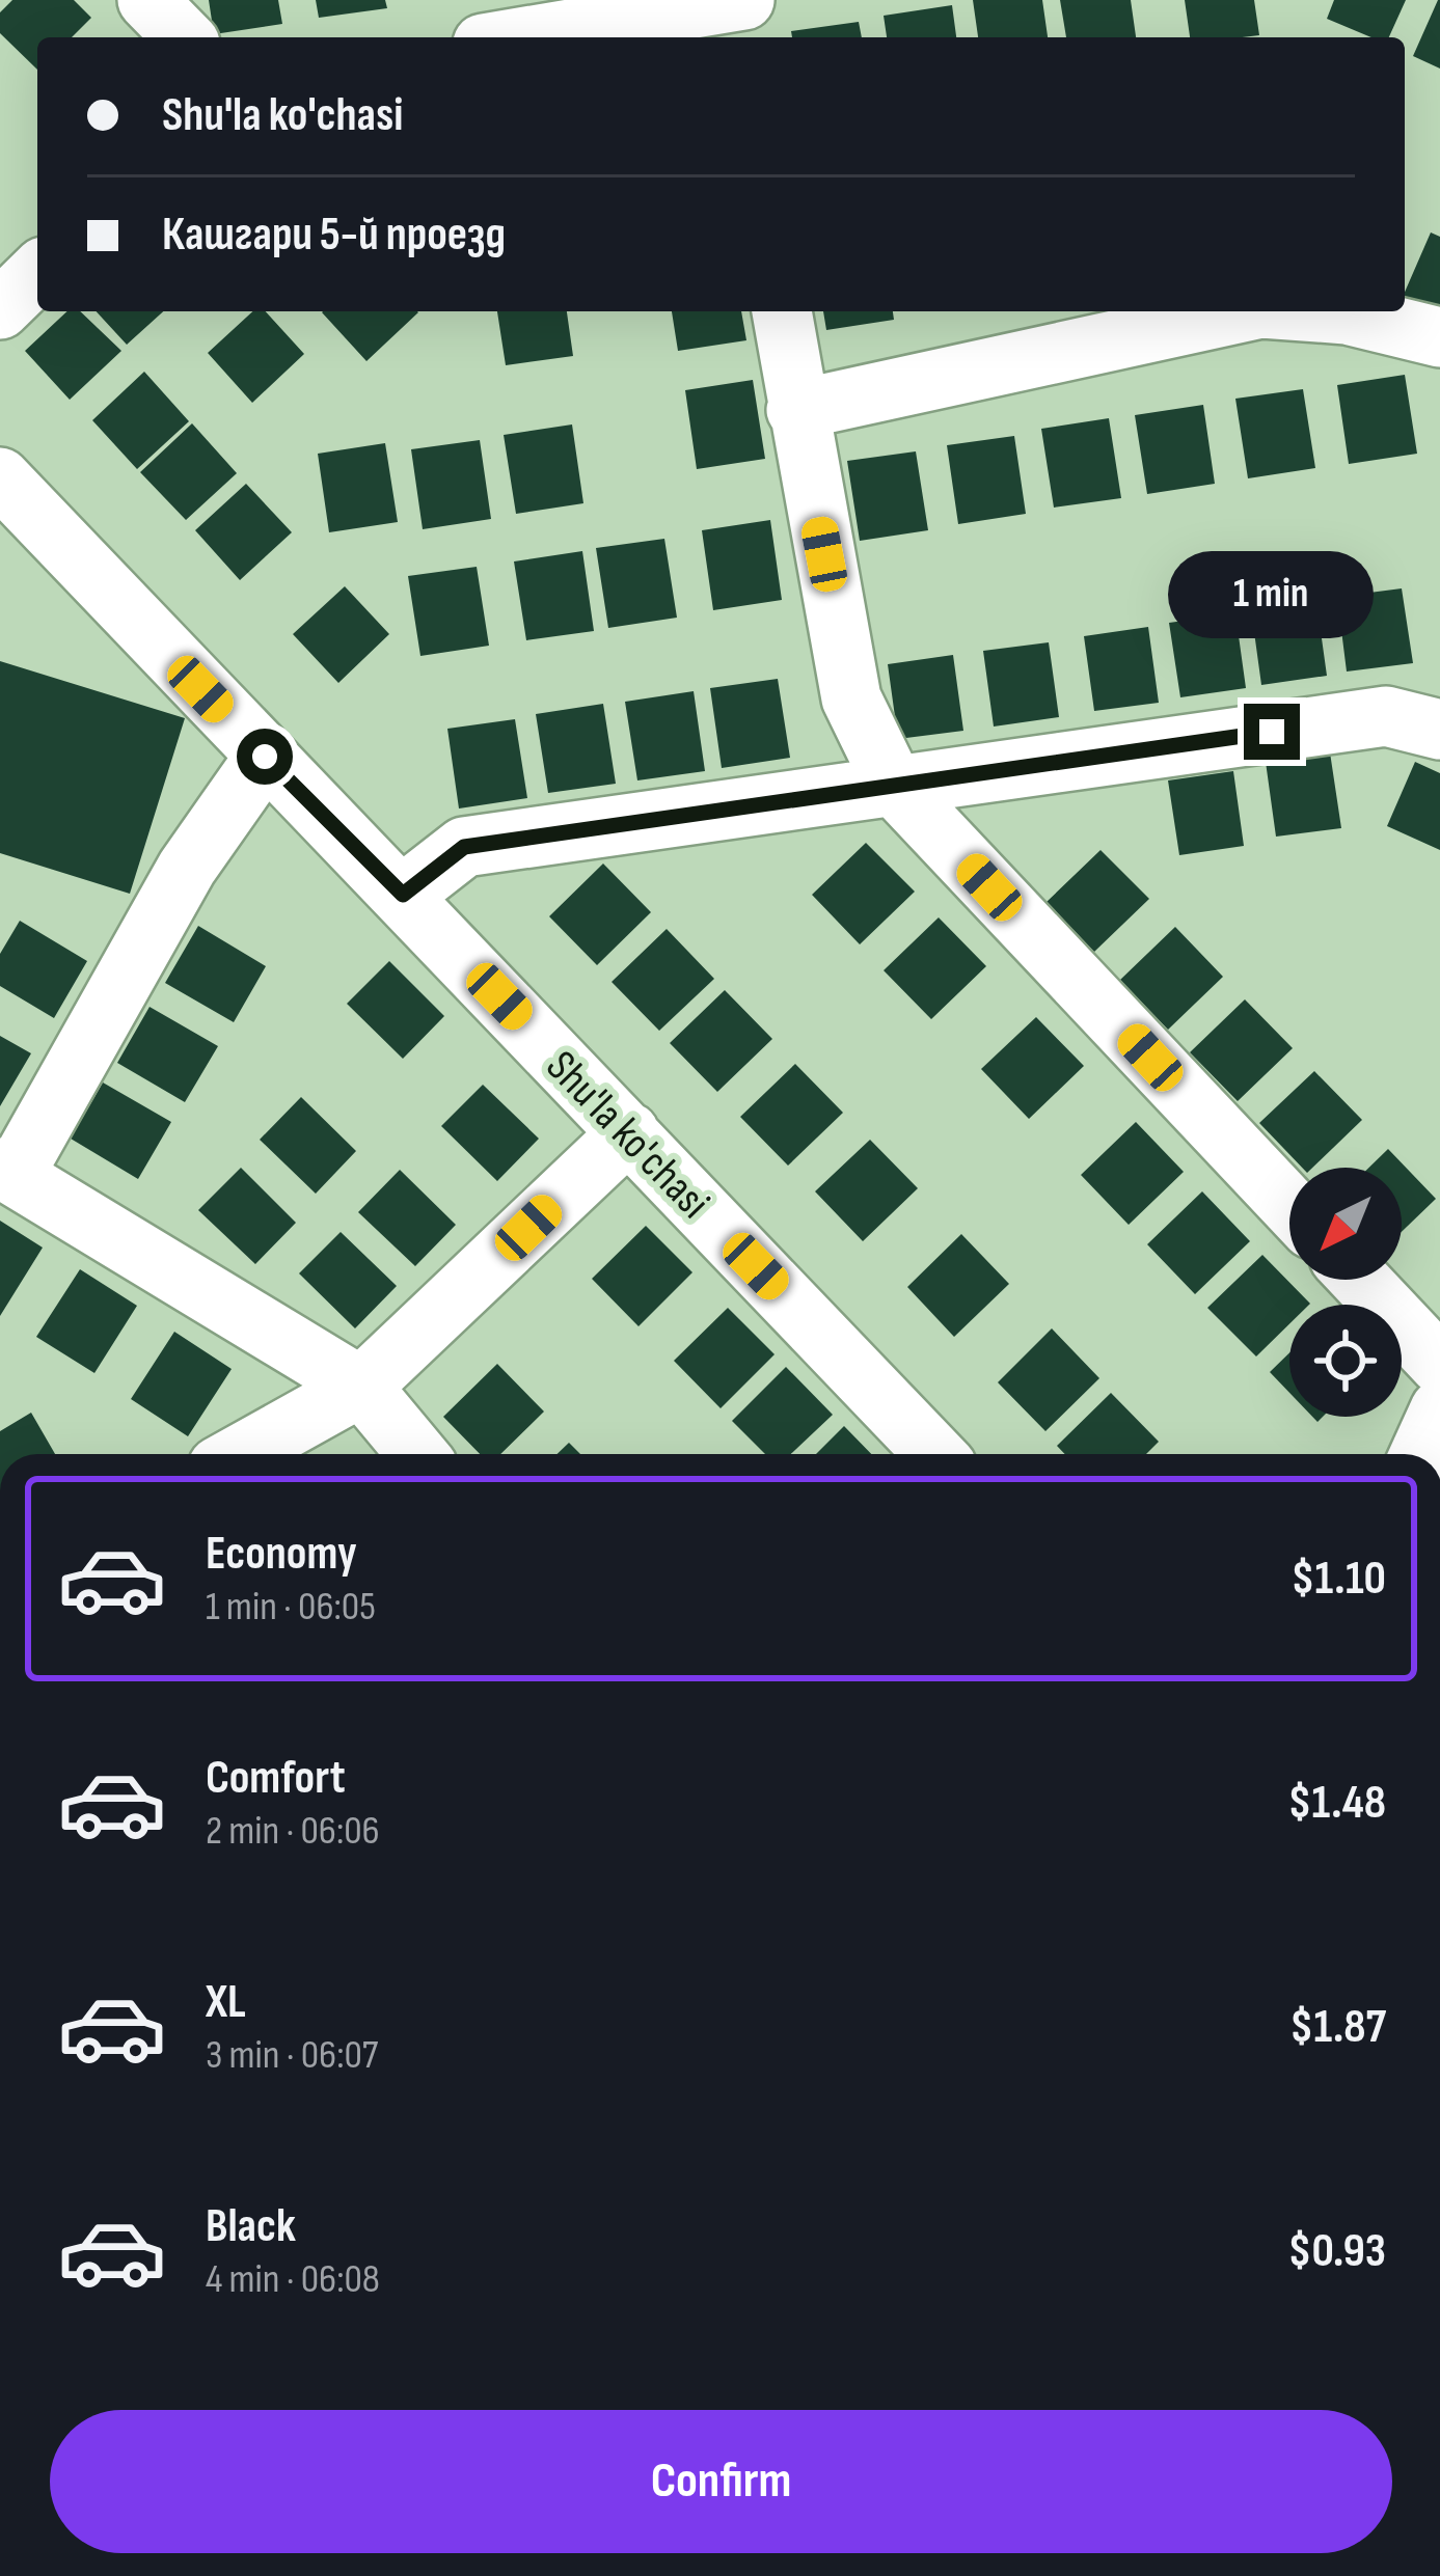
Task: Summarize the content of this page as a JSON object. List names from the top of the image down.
{
  "streets": {
    "street": ["Shu'la ko'chasi"]
  },
  "north": "bottom left",
  "page": {
    "banner": ["Shu'la ko'chasi", "Кашгари 5-й проезд"],
    "bubble": "1 min",
    "list": [
      {
        "name": "Economy",
        "note": "1 min · 06:05",
        "value": "$1.10"
      },
      {
        "name": "Comfort",
        "note": "2 min · 06:06",
        "value": "$1.48"
      },
      {
        "name": "XL",
        "note": "3 min · 06:07",
        "value": "$1.87"
      },
      {
        "name": "Black",
        "note": "4 min · 06:08",
        "value": "$0.93"
      }
    ],
    "buttons": "Confirm"
  }
}
